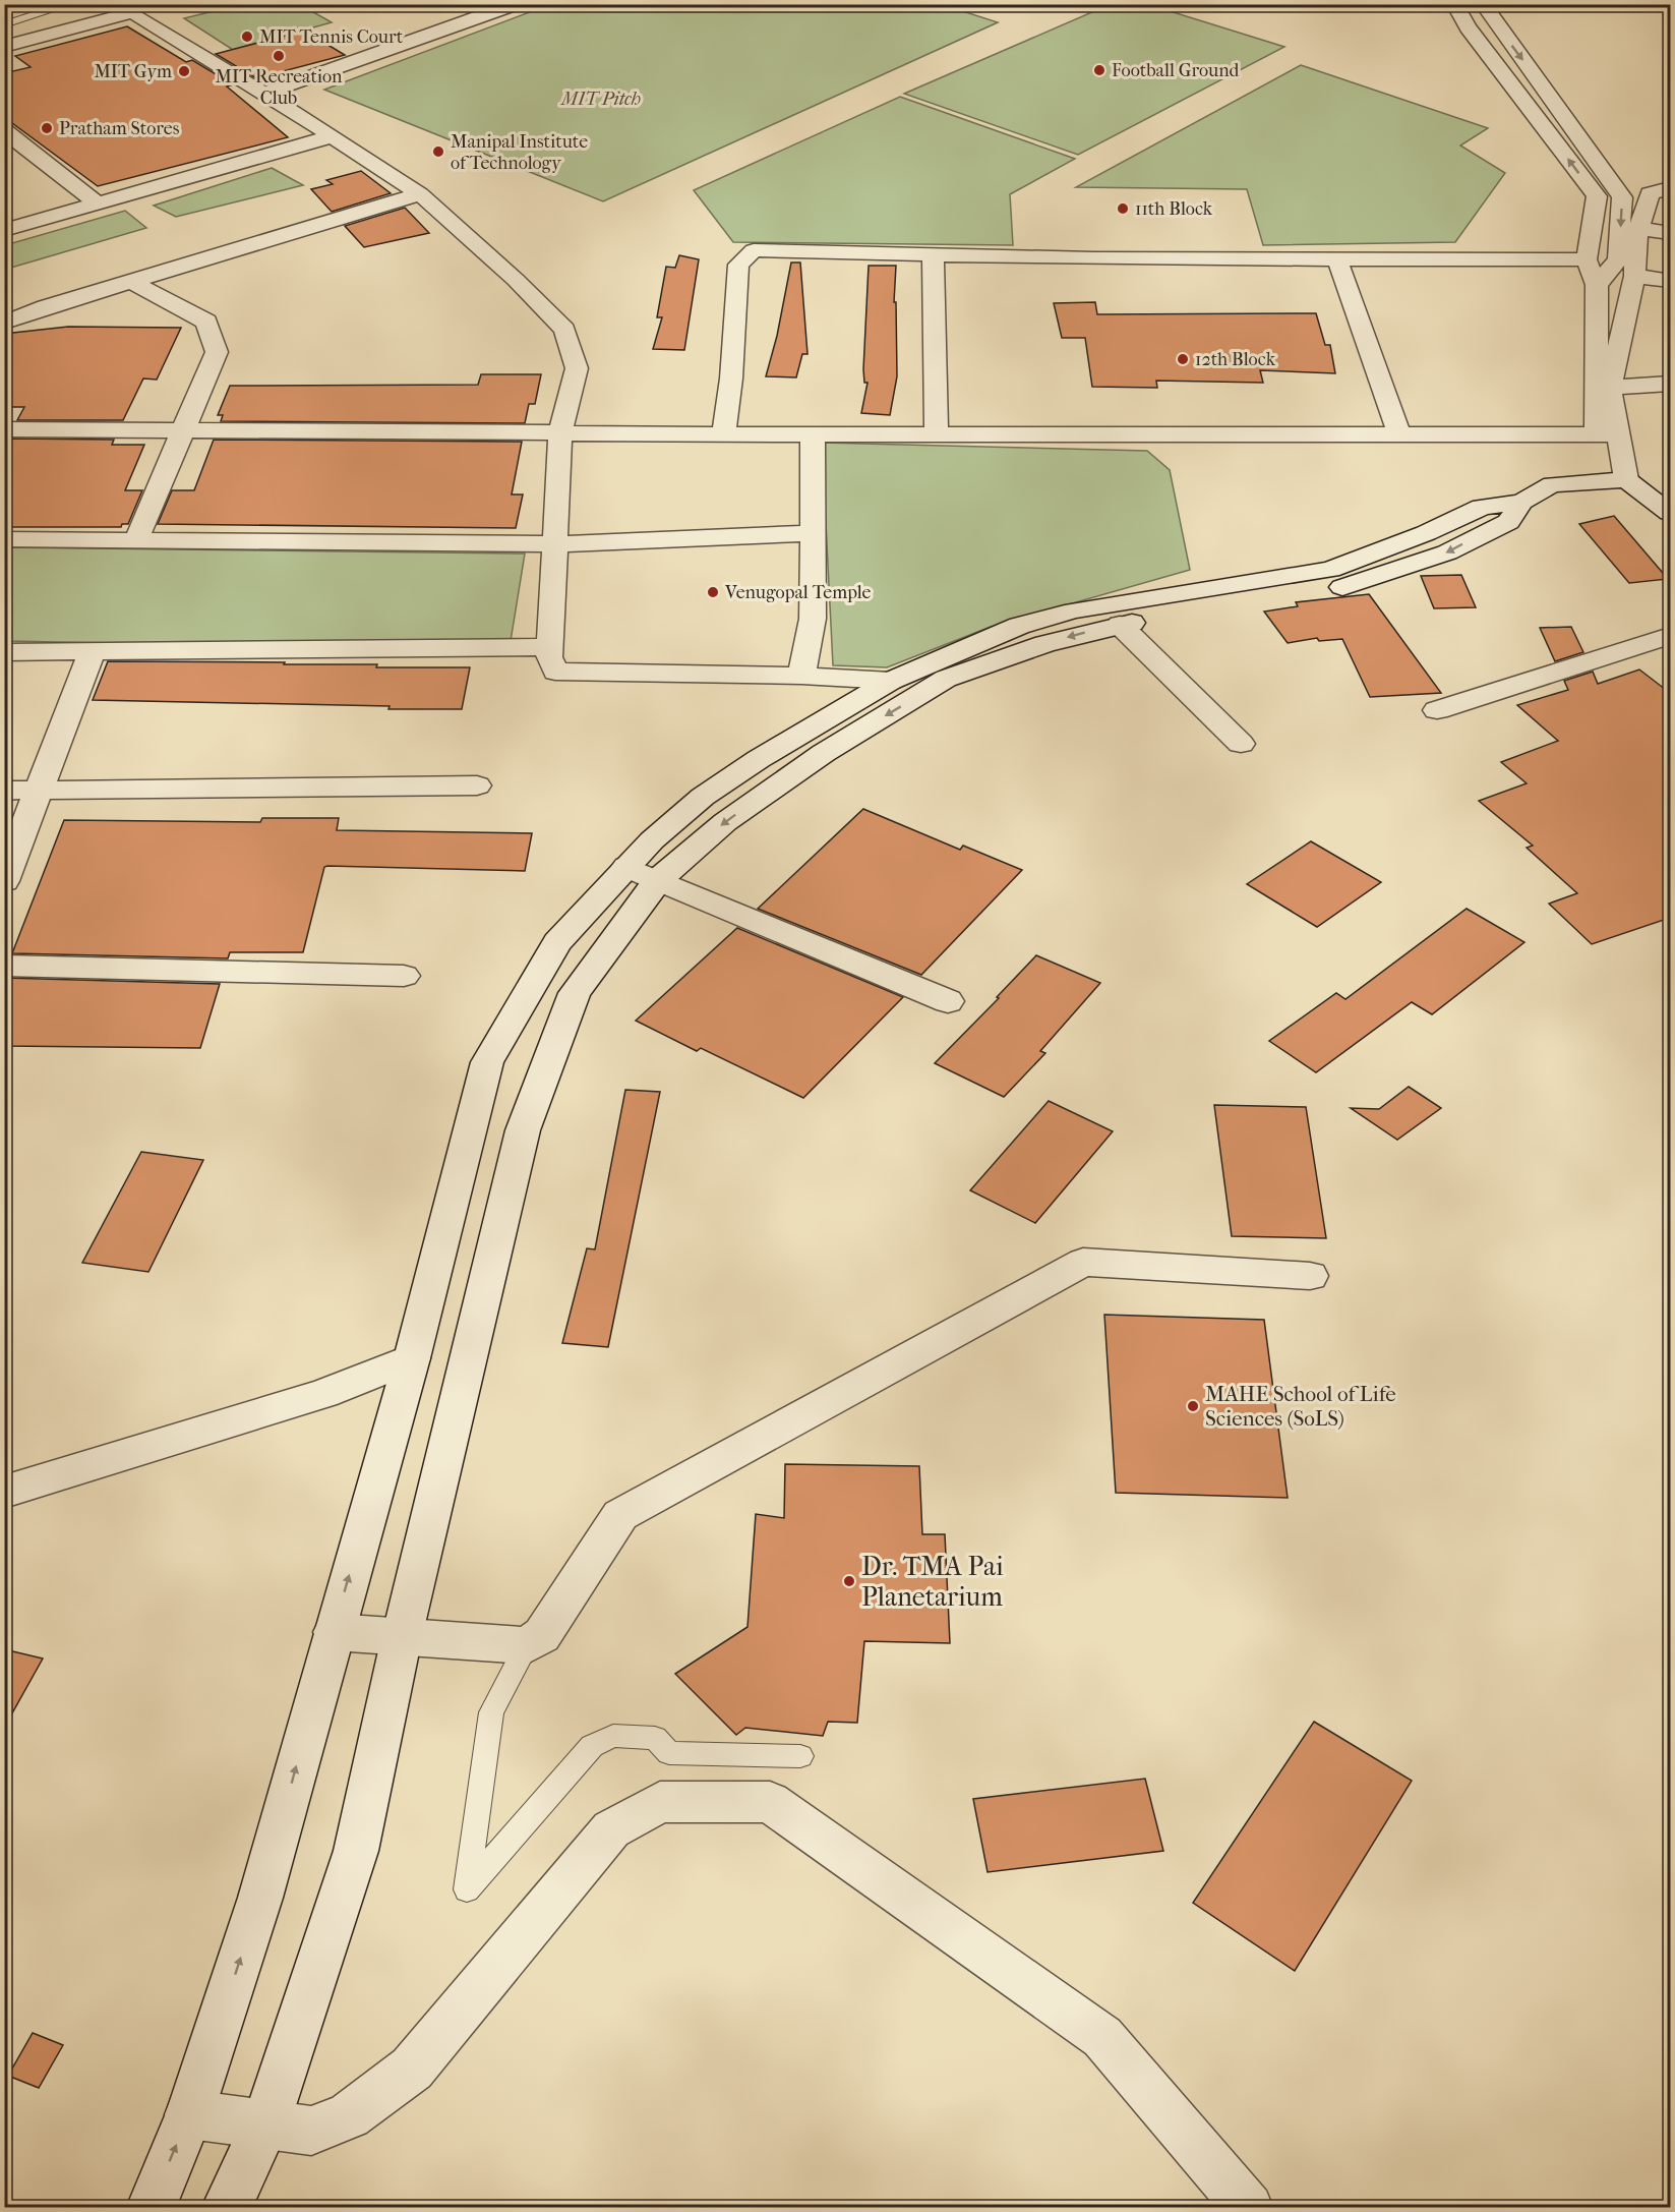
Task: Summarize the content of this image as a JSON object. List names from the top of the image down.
{
  "parks": ["MIT Pitch"],
  "places": [
    "MIT Tennis Court",
    "MIT Recreation Club",
    "Football Ground",
    "MIT Gym",
    "Pratham Stores",
    "Manipal Institute of Technology",
    "11th Block",
    "12th Block",
    "Venugopal Temple",
    "MAHE School of Life Sciences (SoLS)",
    "Dr. TMA Pai Planetarium"
  ]
}
